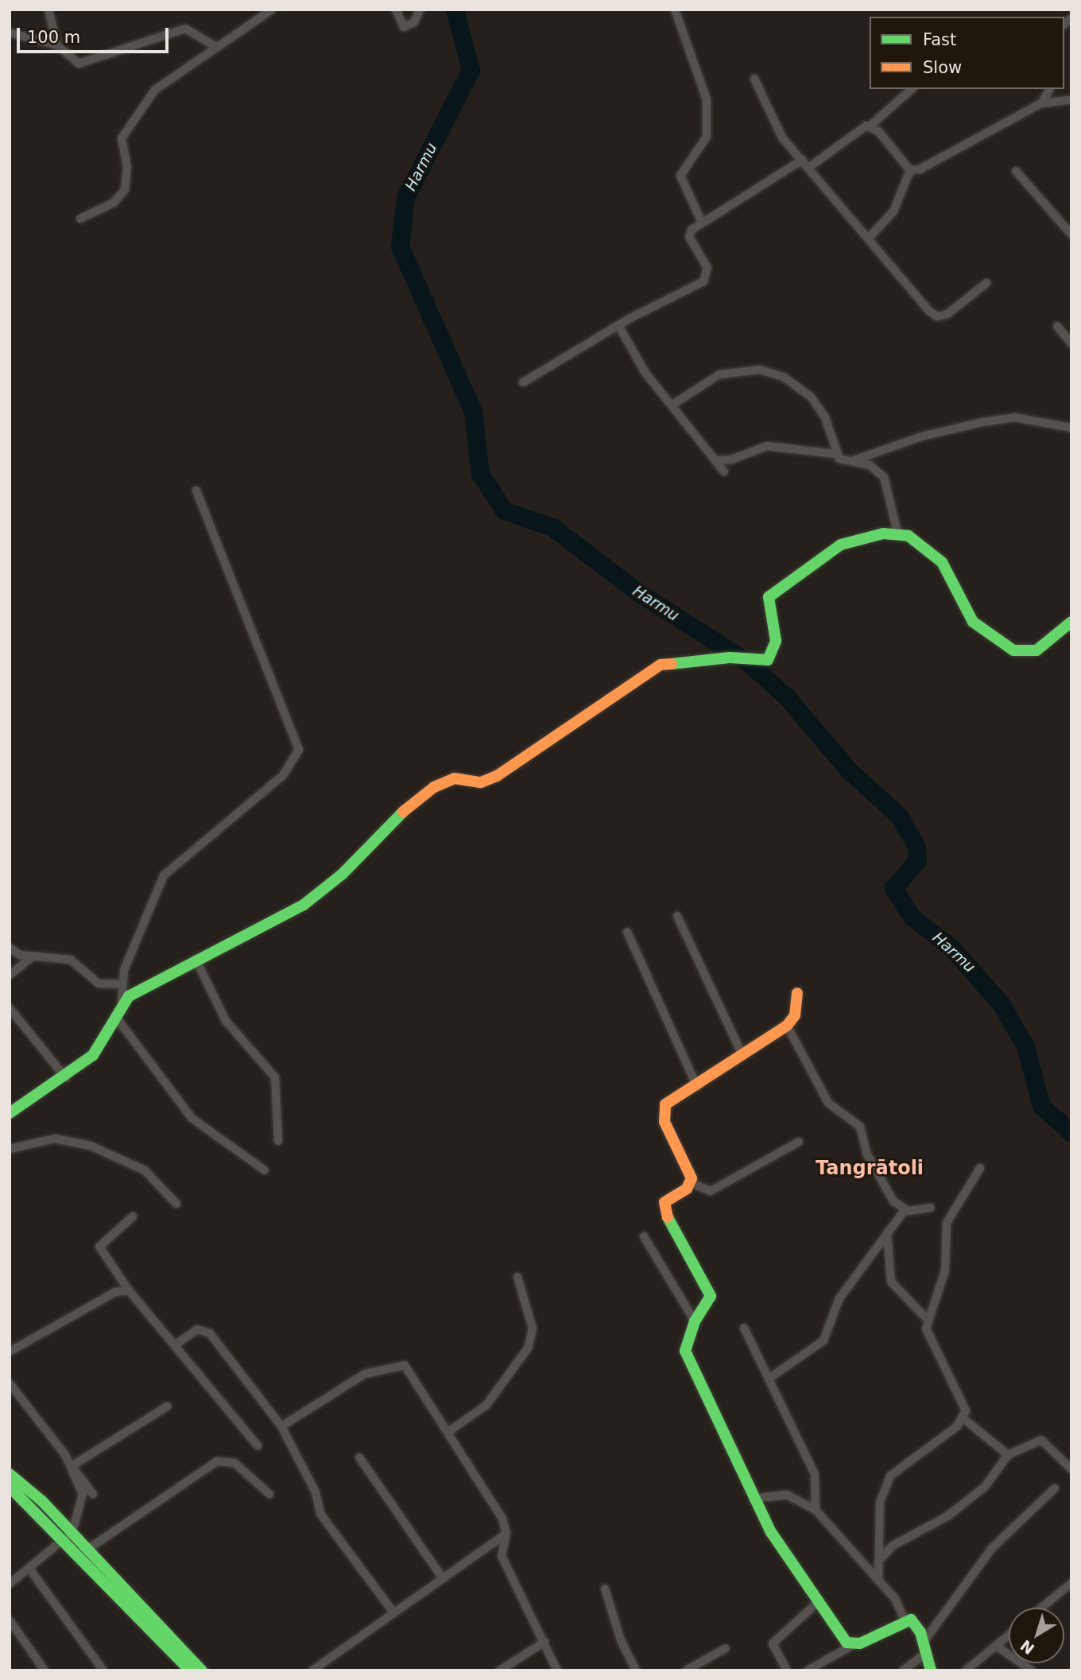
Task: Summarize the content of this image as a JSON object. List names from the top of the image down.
{
  "districts": ["Tangrātoli"],
  "water": ["Harmu"],
  "legend": ["Fast", "Slow"],
  "scale_bar": "100 m",
  "north": "bottom left"
}
